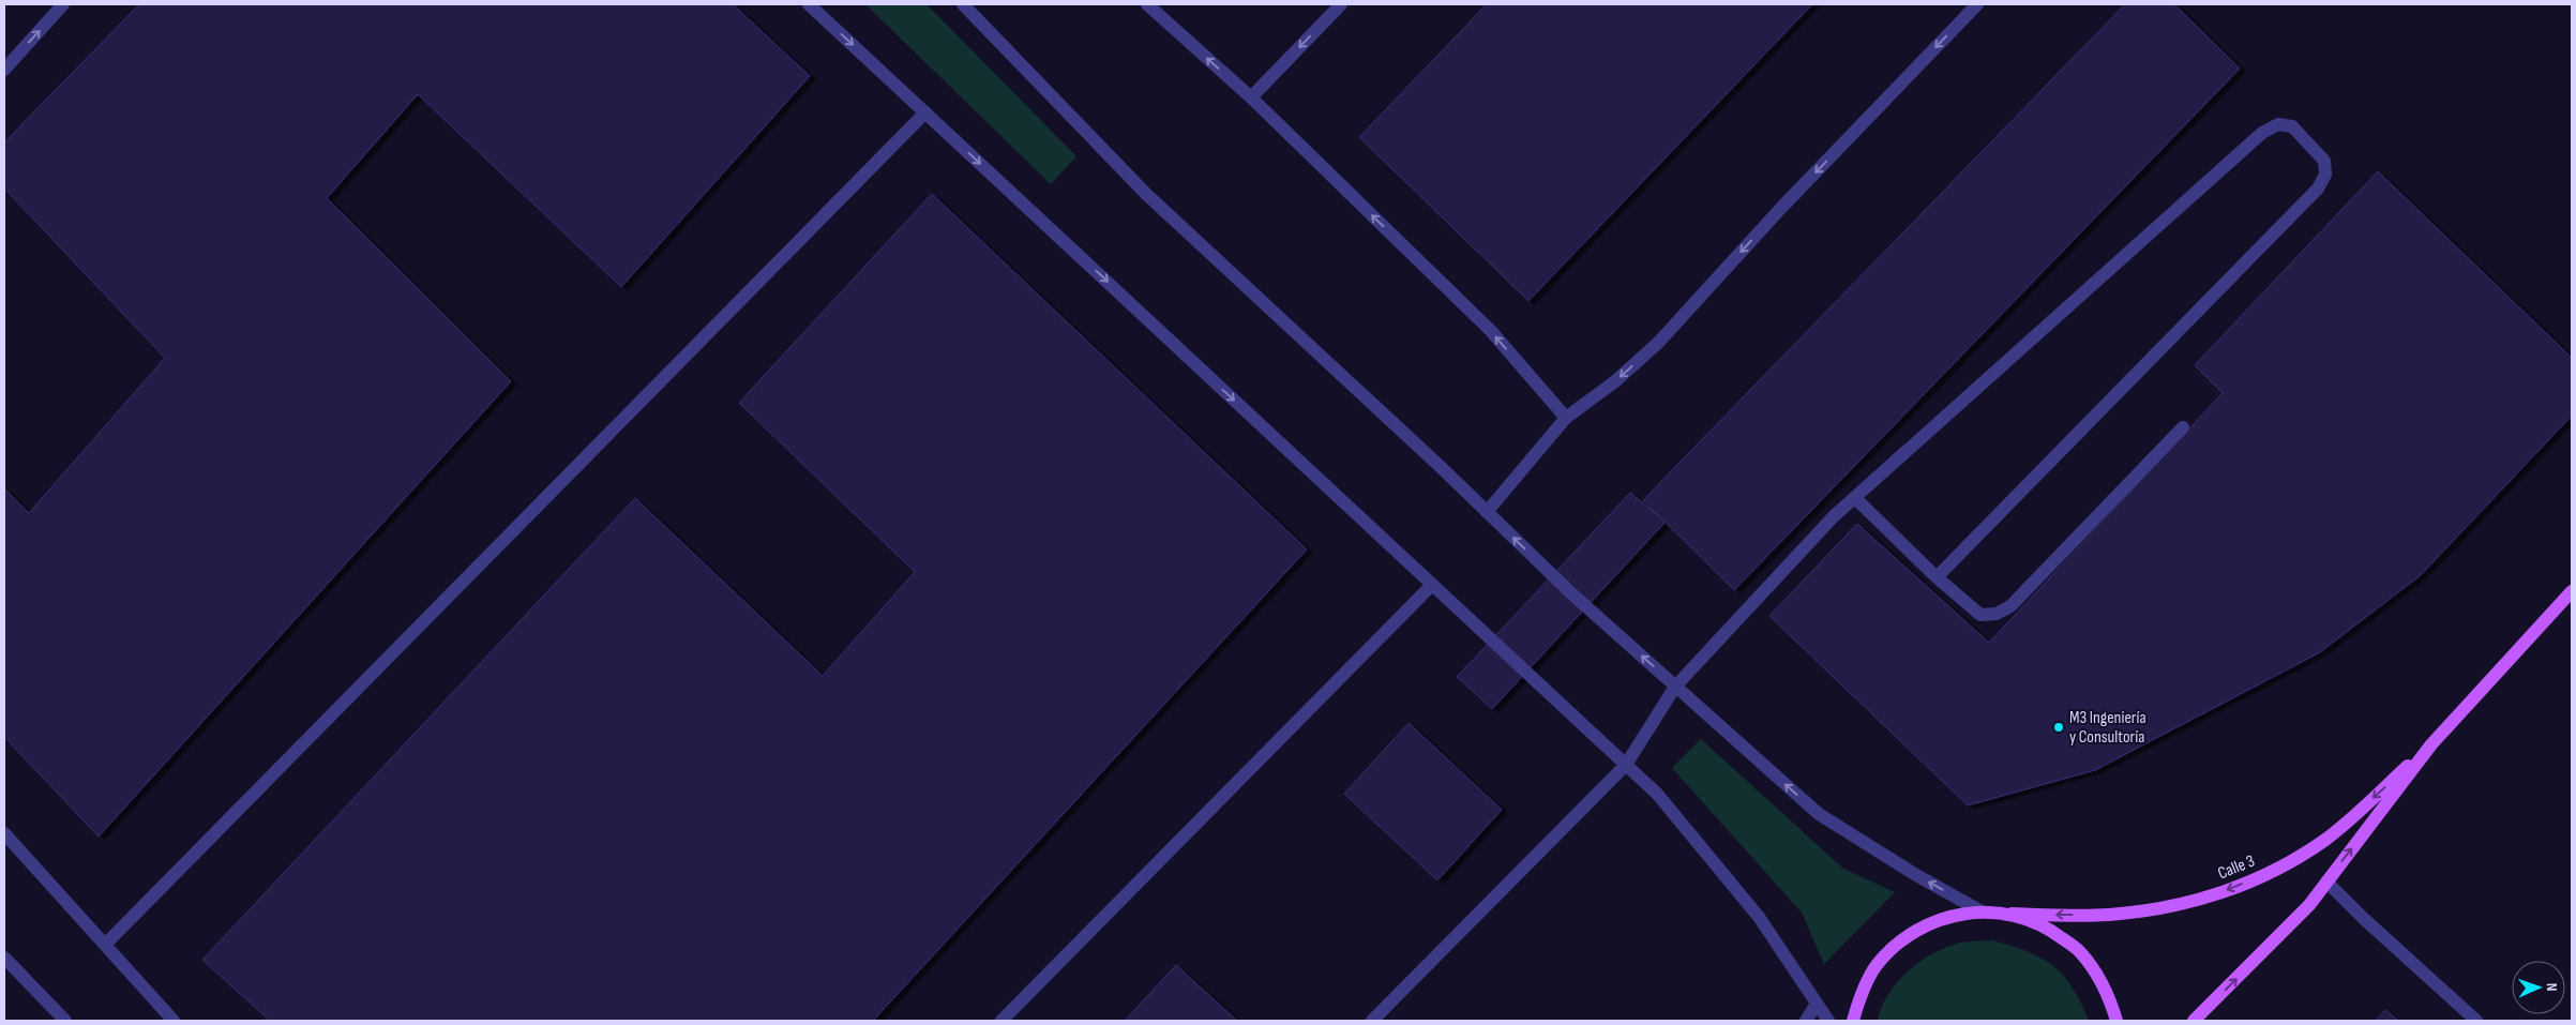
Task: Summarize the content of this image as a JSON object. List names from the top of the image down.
{
  "streets": {
    "main road": ["Calle 3"]
  },
  "places": ["M3 Ingeniería y Consultoría"],
  "north": "right"
}
